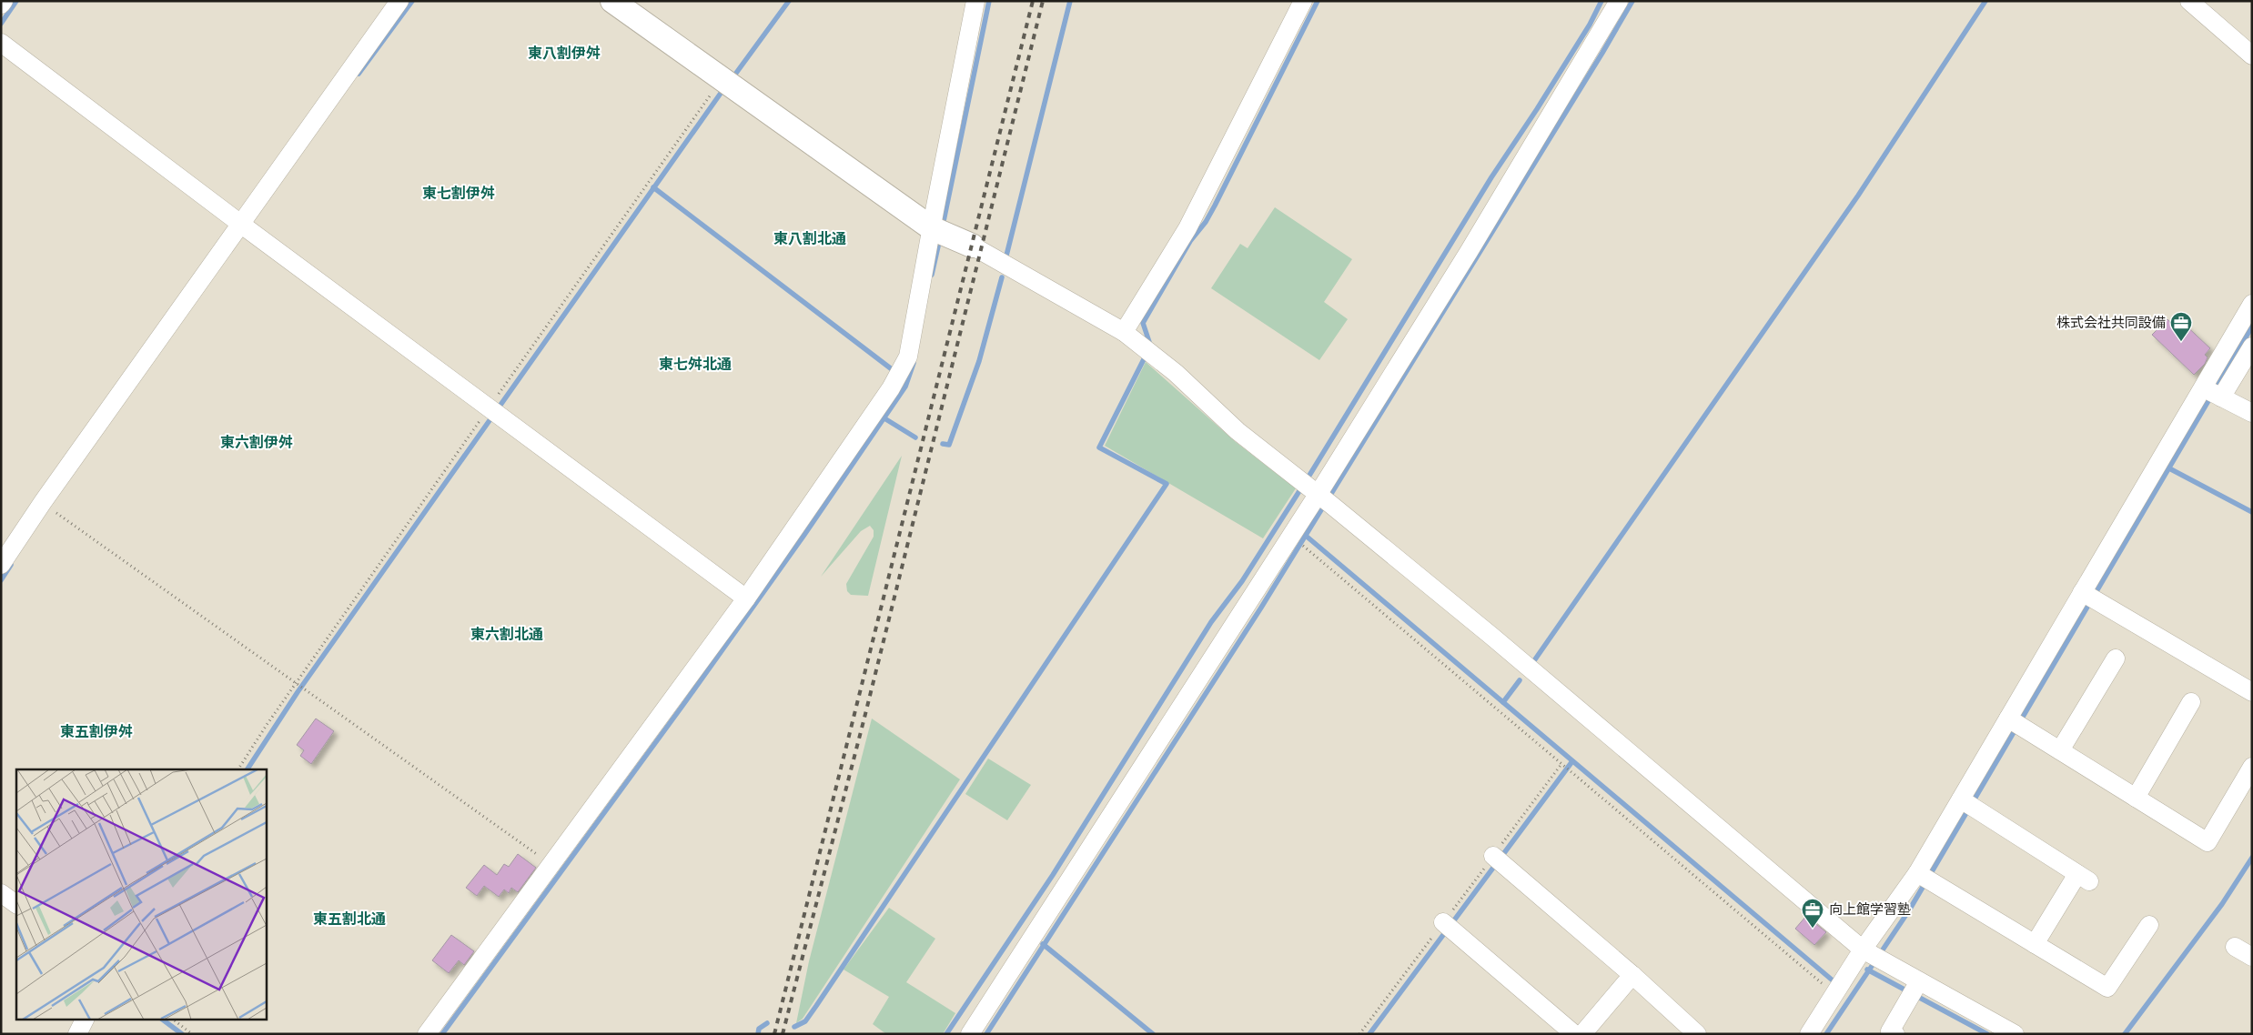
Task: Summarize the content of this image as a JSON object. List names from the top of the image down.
{
  "districts": [
    "東八割伊舛",
    "東七割伊舛",
    "東八割北通",
    "東七舛北通",
    "東六割伊舛",
    "東六割北通",
    "東五割伊舛",
    "東五割北通"
  ],
  "places": {
    "office": ["株式会社共同設備", "向上館学習塾"]
  }
}
